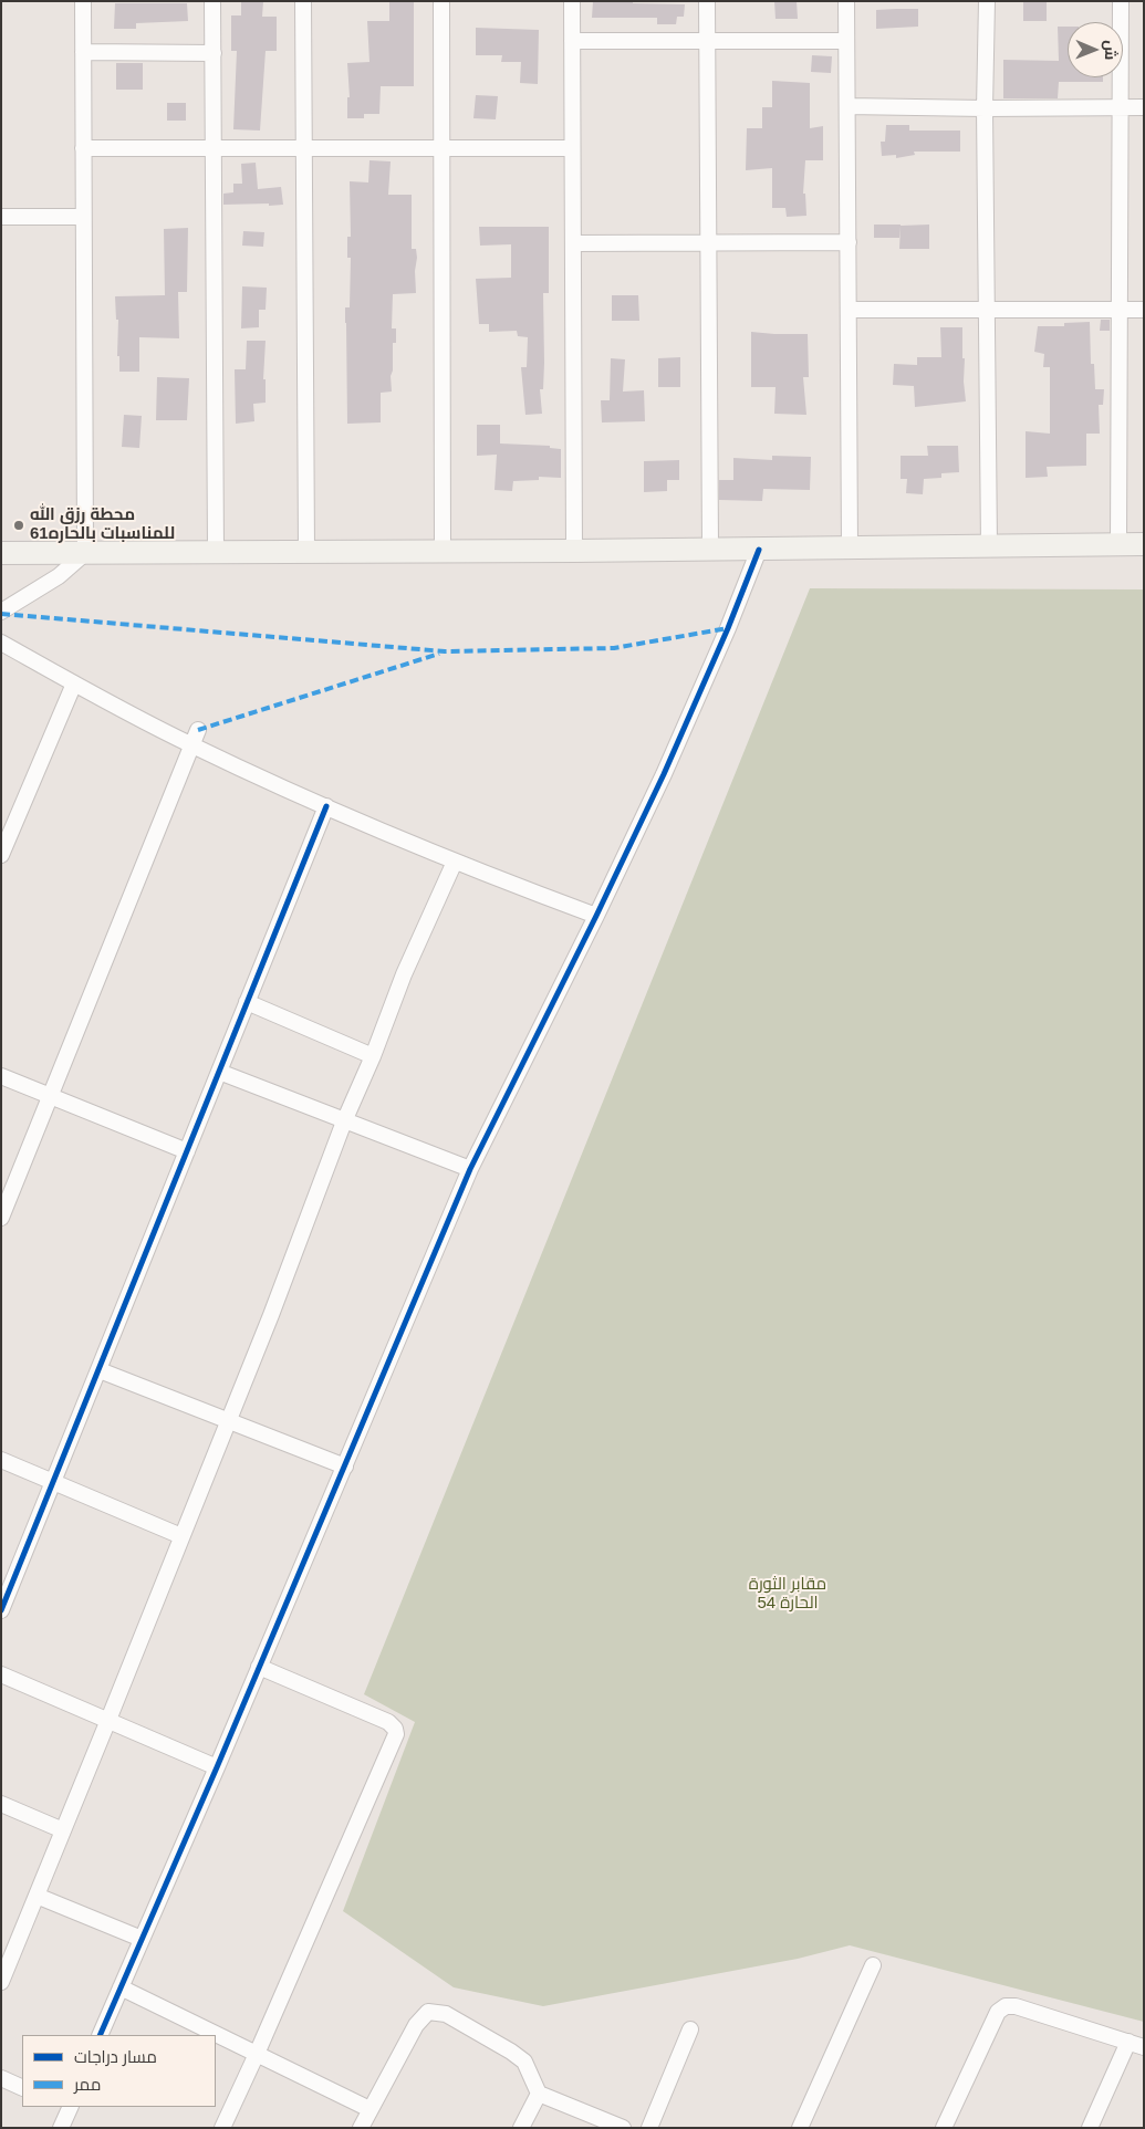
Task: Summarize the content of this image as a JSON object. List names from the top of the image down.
{
  "parks": ["مقابر الثورة الحارة 54"],
  "places": ["محطة رزق الله للمناسبات بالحاره61"],
  "legend": ["مسار دراجات", "ممر"],
  "north": "right"
}
